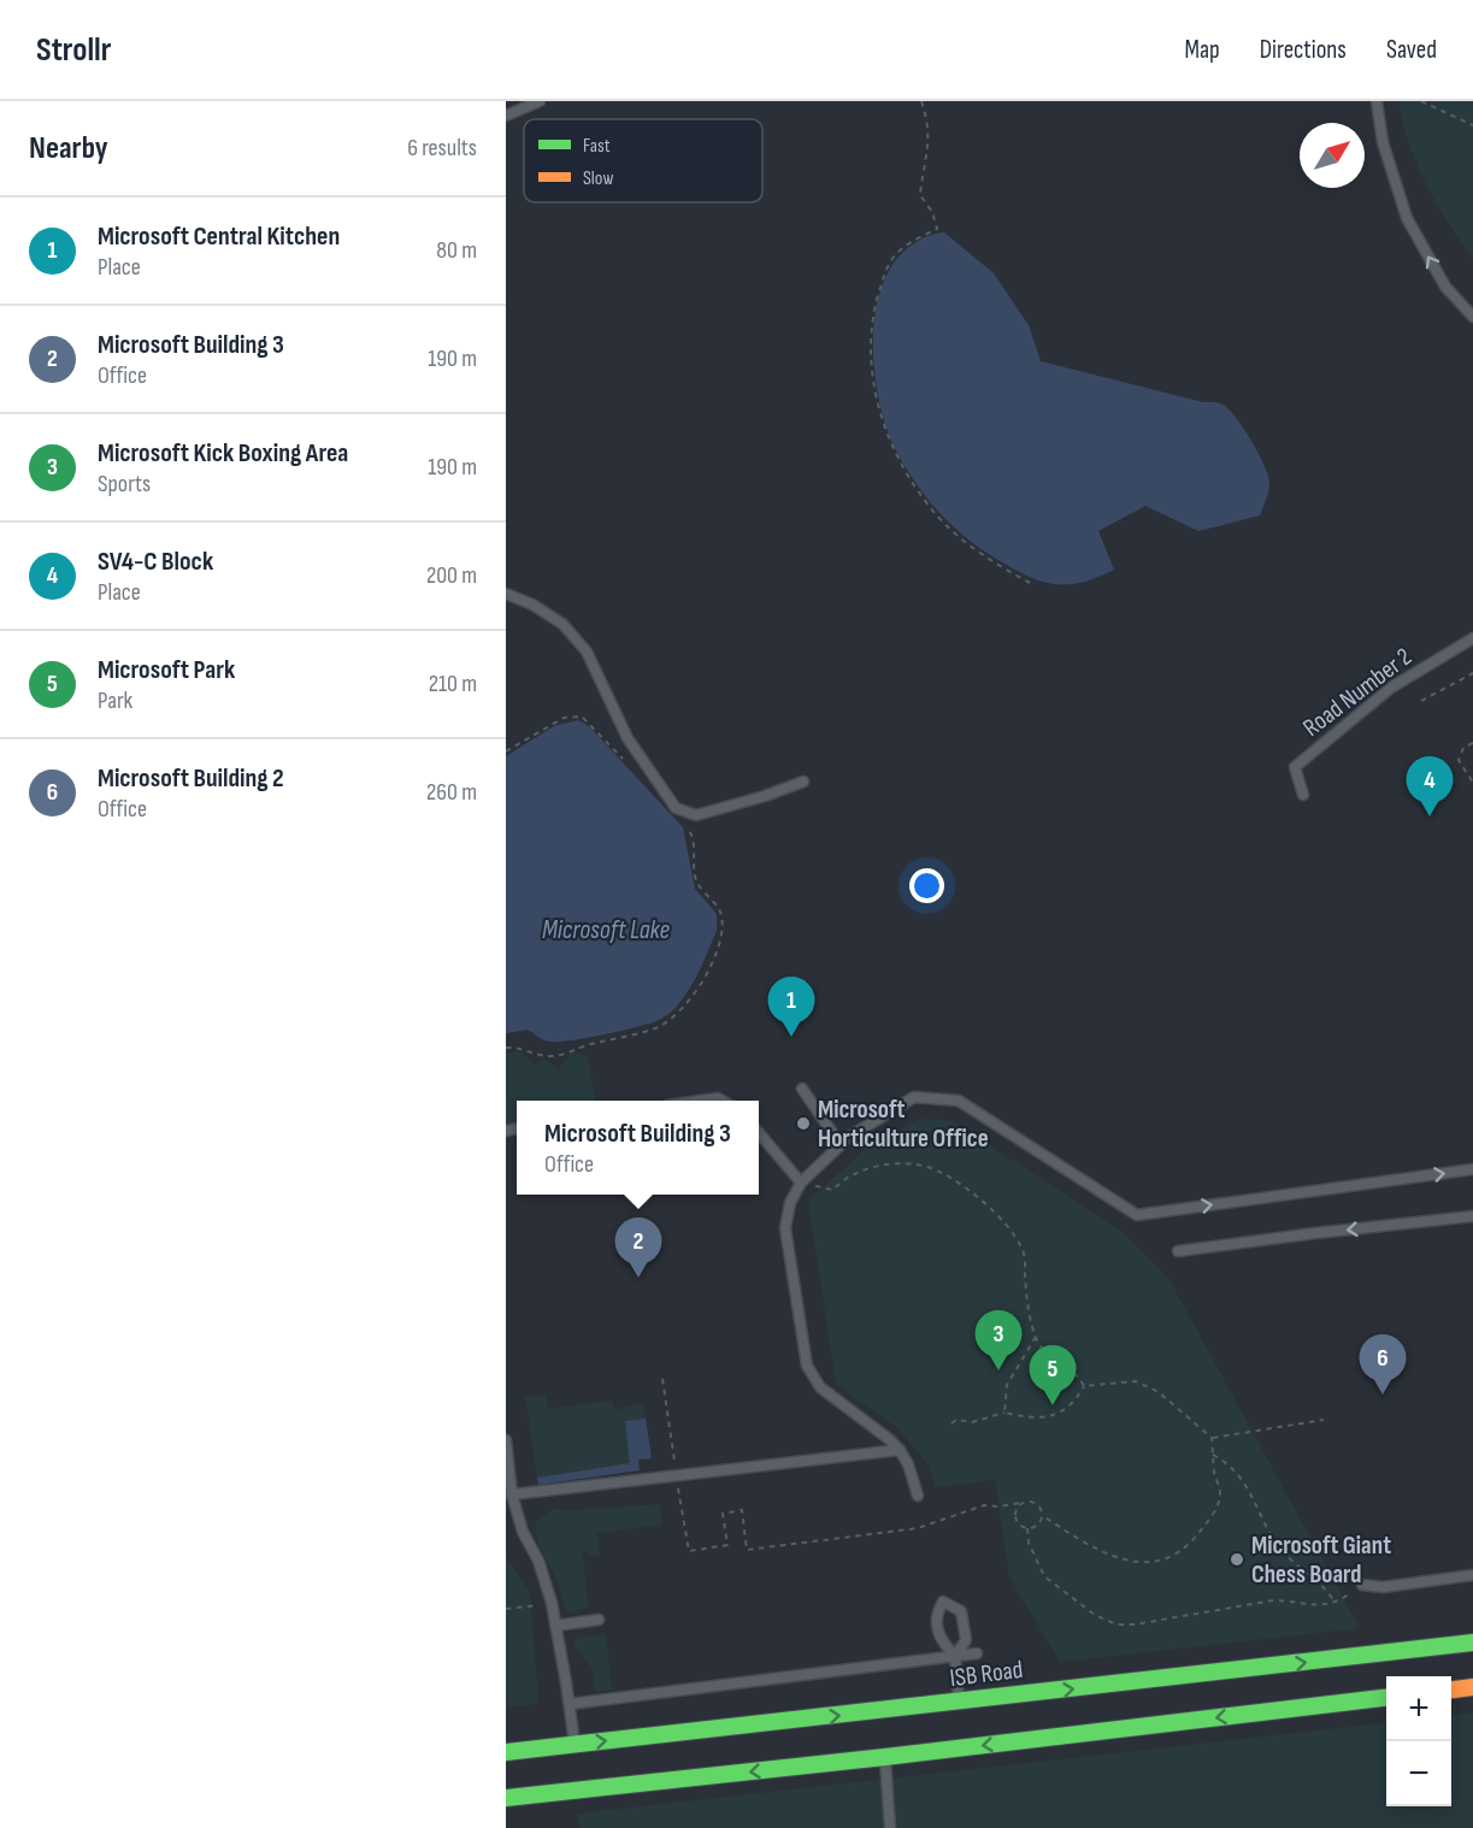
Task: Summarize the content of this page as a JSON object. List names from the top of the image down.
{
  "streets": {
    "main road": ["ISB Road"],
    "lane": ["Road Number 2"]
  },
  "water": ["Microsoft Lake"],
  "places": ["Microsoft Horticulture Office", "Microsoft Giant Chess Board"],
  "legend": ["Fast", "Slow"],
  "north": "top right",
  "page": {
    "header": "Strollr",
    "nav": ["Map", "Directions", "Saved"],
    "heading": ["Nearby", "6 results"],
    "list": [
      {
        "mark": "1",
        "name": "Microsoft Central Kitchen",
        "note": "Place",
        "value": "80 m"
      },
      {
        "mark": "2",
        "name": "Microsoft Building 3",
        "note": "Office",
        "value": "190 m"
      },
      {
        "mark": "3",
        "name": "Microsoft Kick Boxing Area",
        "note": "Sports",
        "value": "190 m"
      },
      {
        "mark": "4",
        "name": "SV4-C Block",
        "note": "Place",
        "value": "200 m"
      },
      {
        "mark": "5",
        "name": "Microsoft Park",
        "note": "Park",
        "value": "210 m"
      },
      {
        "mark": "6",
        "name": "Microsoft Building 2",
        "note": "Office",
        "value": "260 m"
      }
    ],
    "pins": [
      "4",
      "1",
      "2",
      "3",
      "6",
      "5"
    ],
    "popup": ["Microsoft Building 3", "Office"],
    "map_buttons": ["+", "−"]
  }
}
